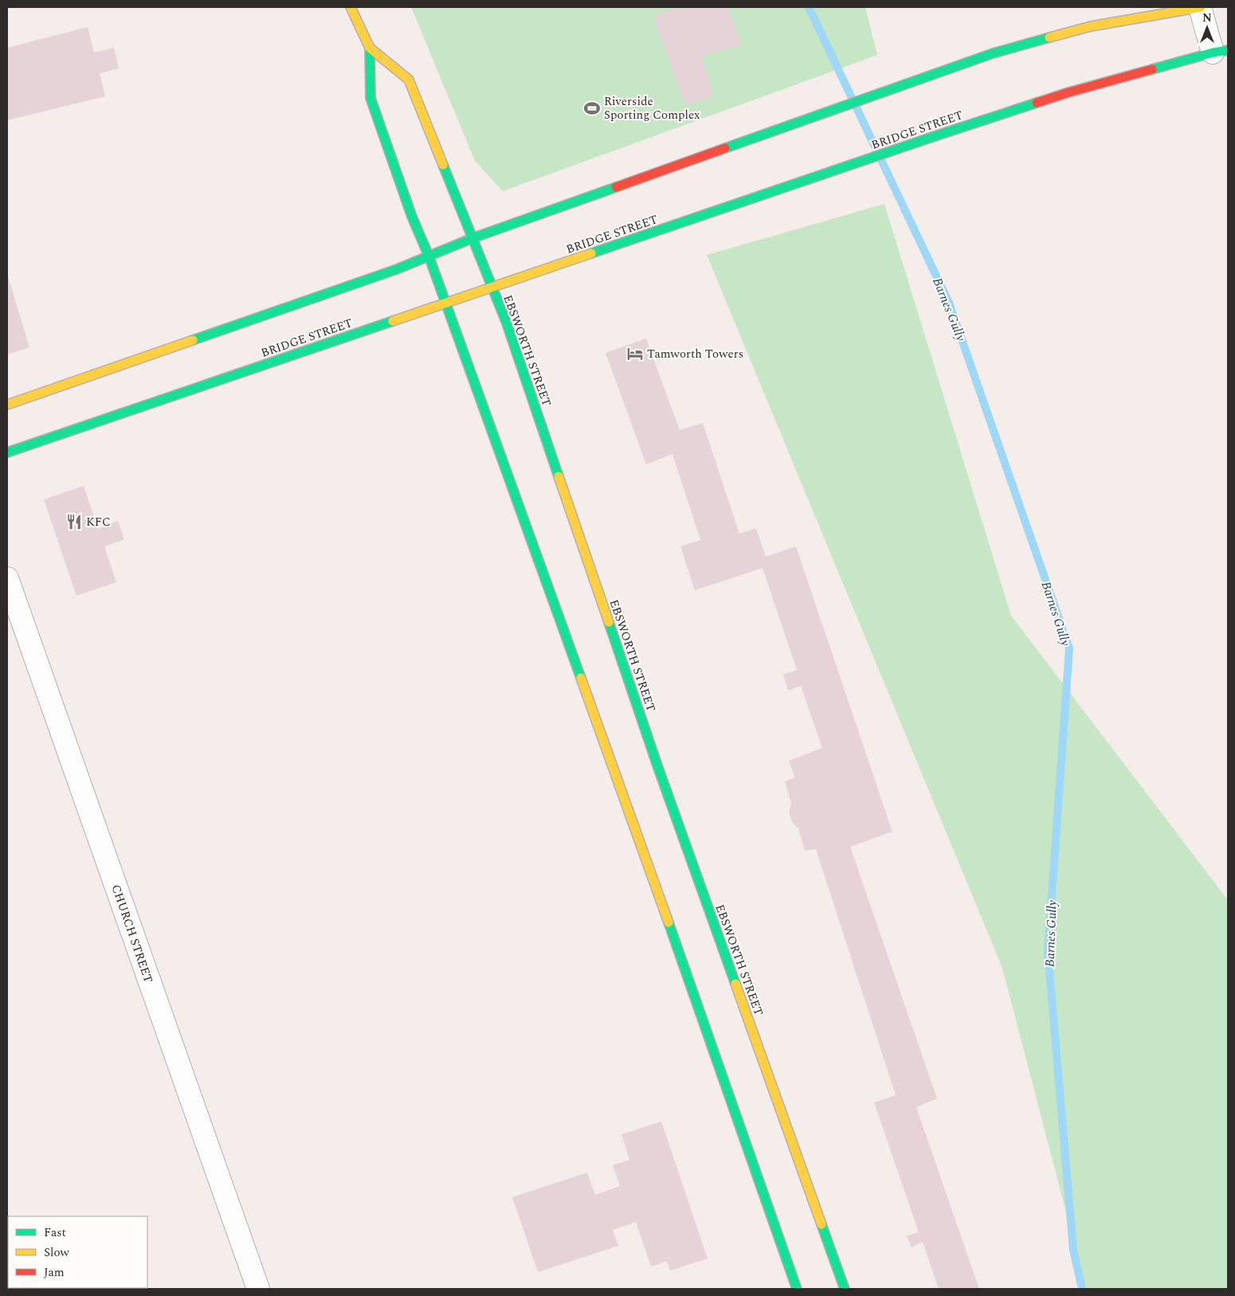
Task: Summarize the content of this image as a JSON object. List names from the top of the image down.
{
  "streets": {
    "main road": ["BRIDGE STREET", "EBSWORTH STREET"],
    "street": ["CHURCH STREET"]
  },
  "crossings": [
    ["BRIDGE STREET", "EBSWORTH STREET"]
  ],
  "water": ["Barnes Gully"],
  "places": {
    "sports": ["Riverside Sporting Complex"],
    "hotel": ["Tamworth Towers"],
    "restaurant": ["KFC"]
  },
  "legend": ["Fast", "Slow", "Jam"],
  "north": "top"
}
